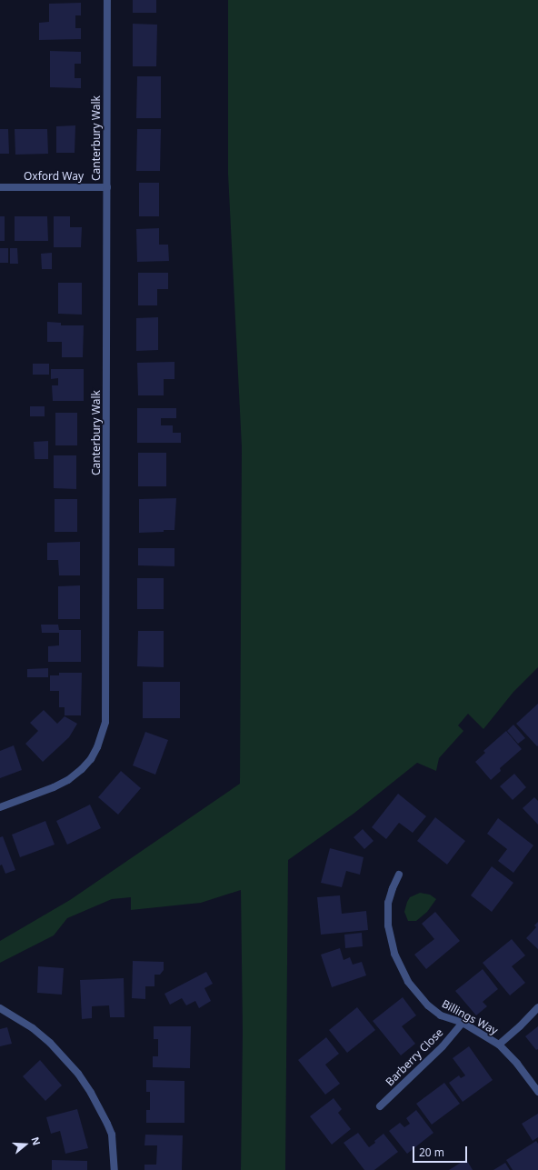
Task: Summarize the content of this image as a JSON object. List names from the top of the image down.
{
  "streets": {
    "street": [
      "Canterbury Walk",
      "Oxford Way",
      "Billings Way",
      "Barberry Close"
    ]
  },
  "crossings": [
    ["Canterbury Walk", "Oxford Way"],
    ["Billings Way", "Barberry Close"]
  ],
  "scale_bar": "20 m",
  "north": "right"
}
